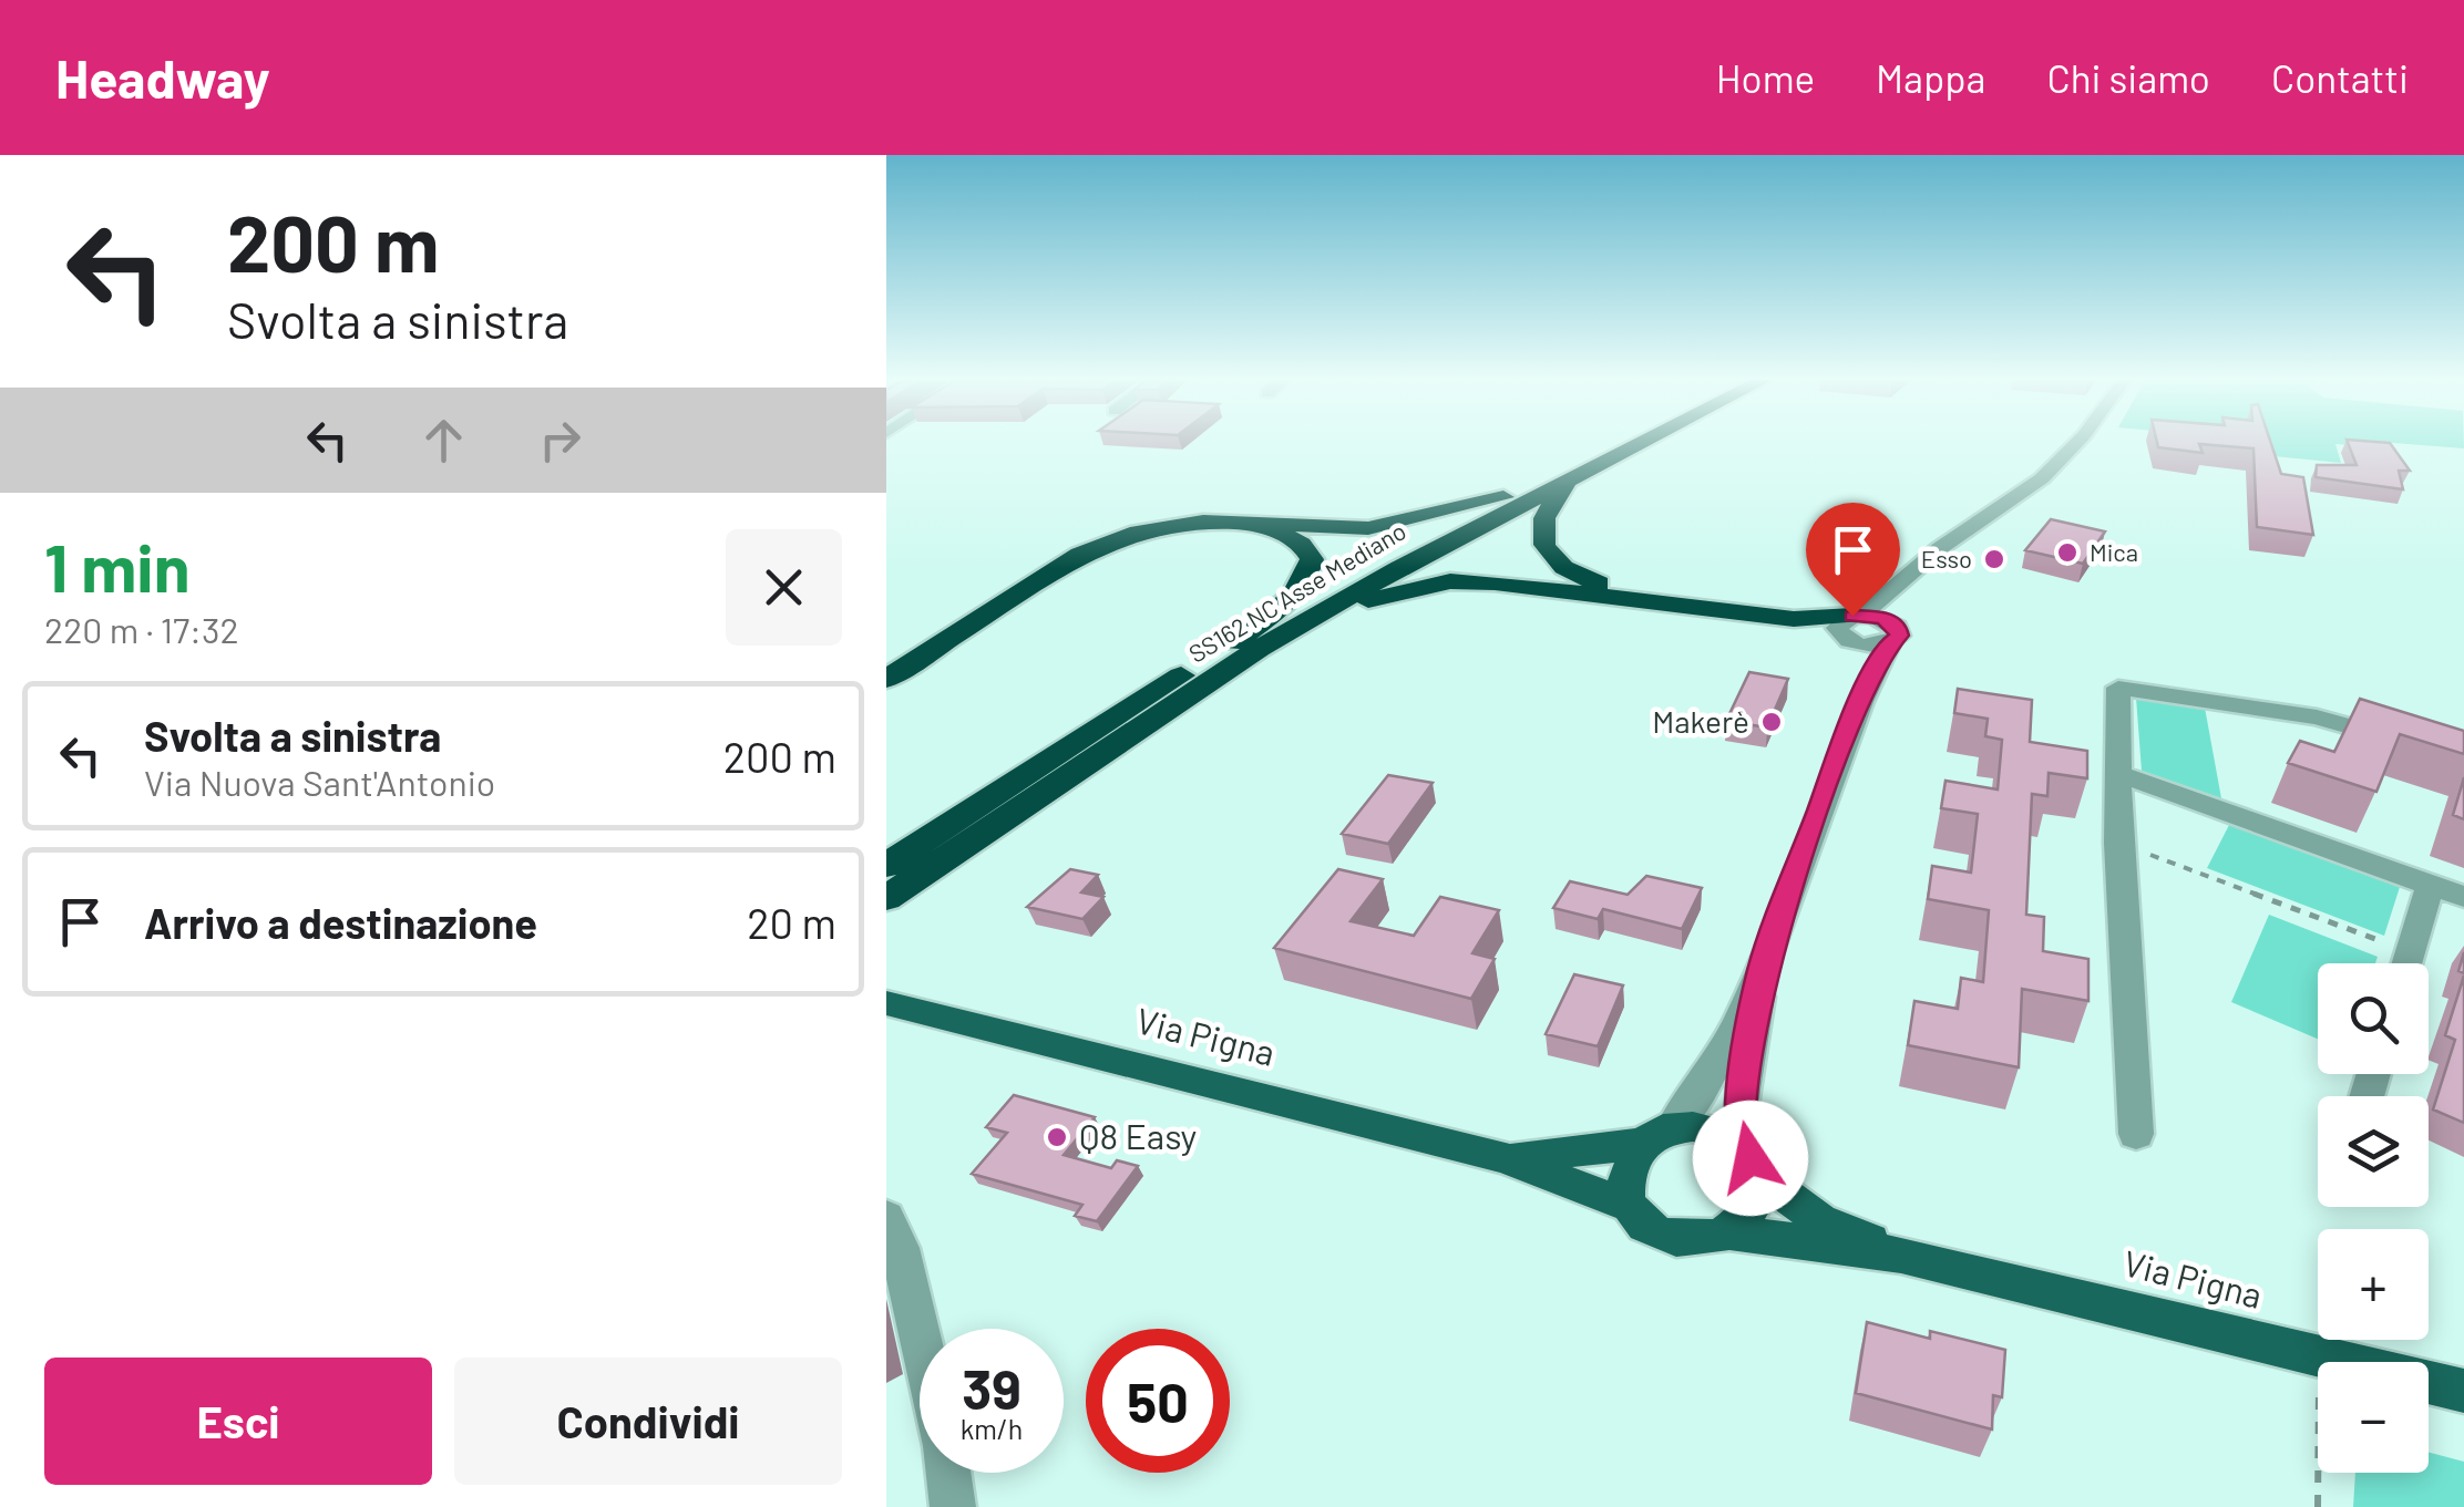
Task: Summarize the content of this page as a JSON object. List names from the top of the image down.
{
  "streets": {
    "highway": ["SS162 NC Asse Mediano"],
    "main road": ["Via Pigna"]
  },
  "places": [
    "Mica",
    "Esso",
    "Makerè",
    "Q8 Easy"
  ],
  "page": {
    "header": "Headway",
    "nav": [
      "Home",
      "Mappa",
      "Chi siamo",
      "Contatti"
    ],
    "turn": ["200 m", "Svolta a sinistra"],
    "heading": ["1 min", "220 m · 17:32"],
    "list": [
      {
        "name": "Svolta a sinistra",
        "note": "Via Nuova Sant'Antonio",
        "value": "200 m"
      },
      {
        "name": "Arrivo a destinazione",
        "value": "20 m"
      }
    ],
    "map_buttons": ["+", "−"],
    "speed": "39 km/h",
    "limit": "50",
    "buttons": ["Esci", "Condividi"]
  }
}
